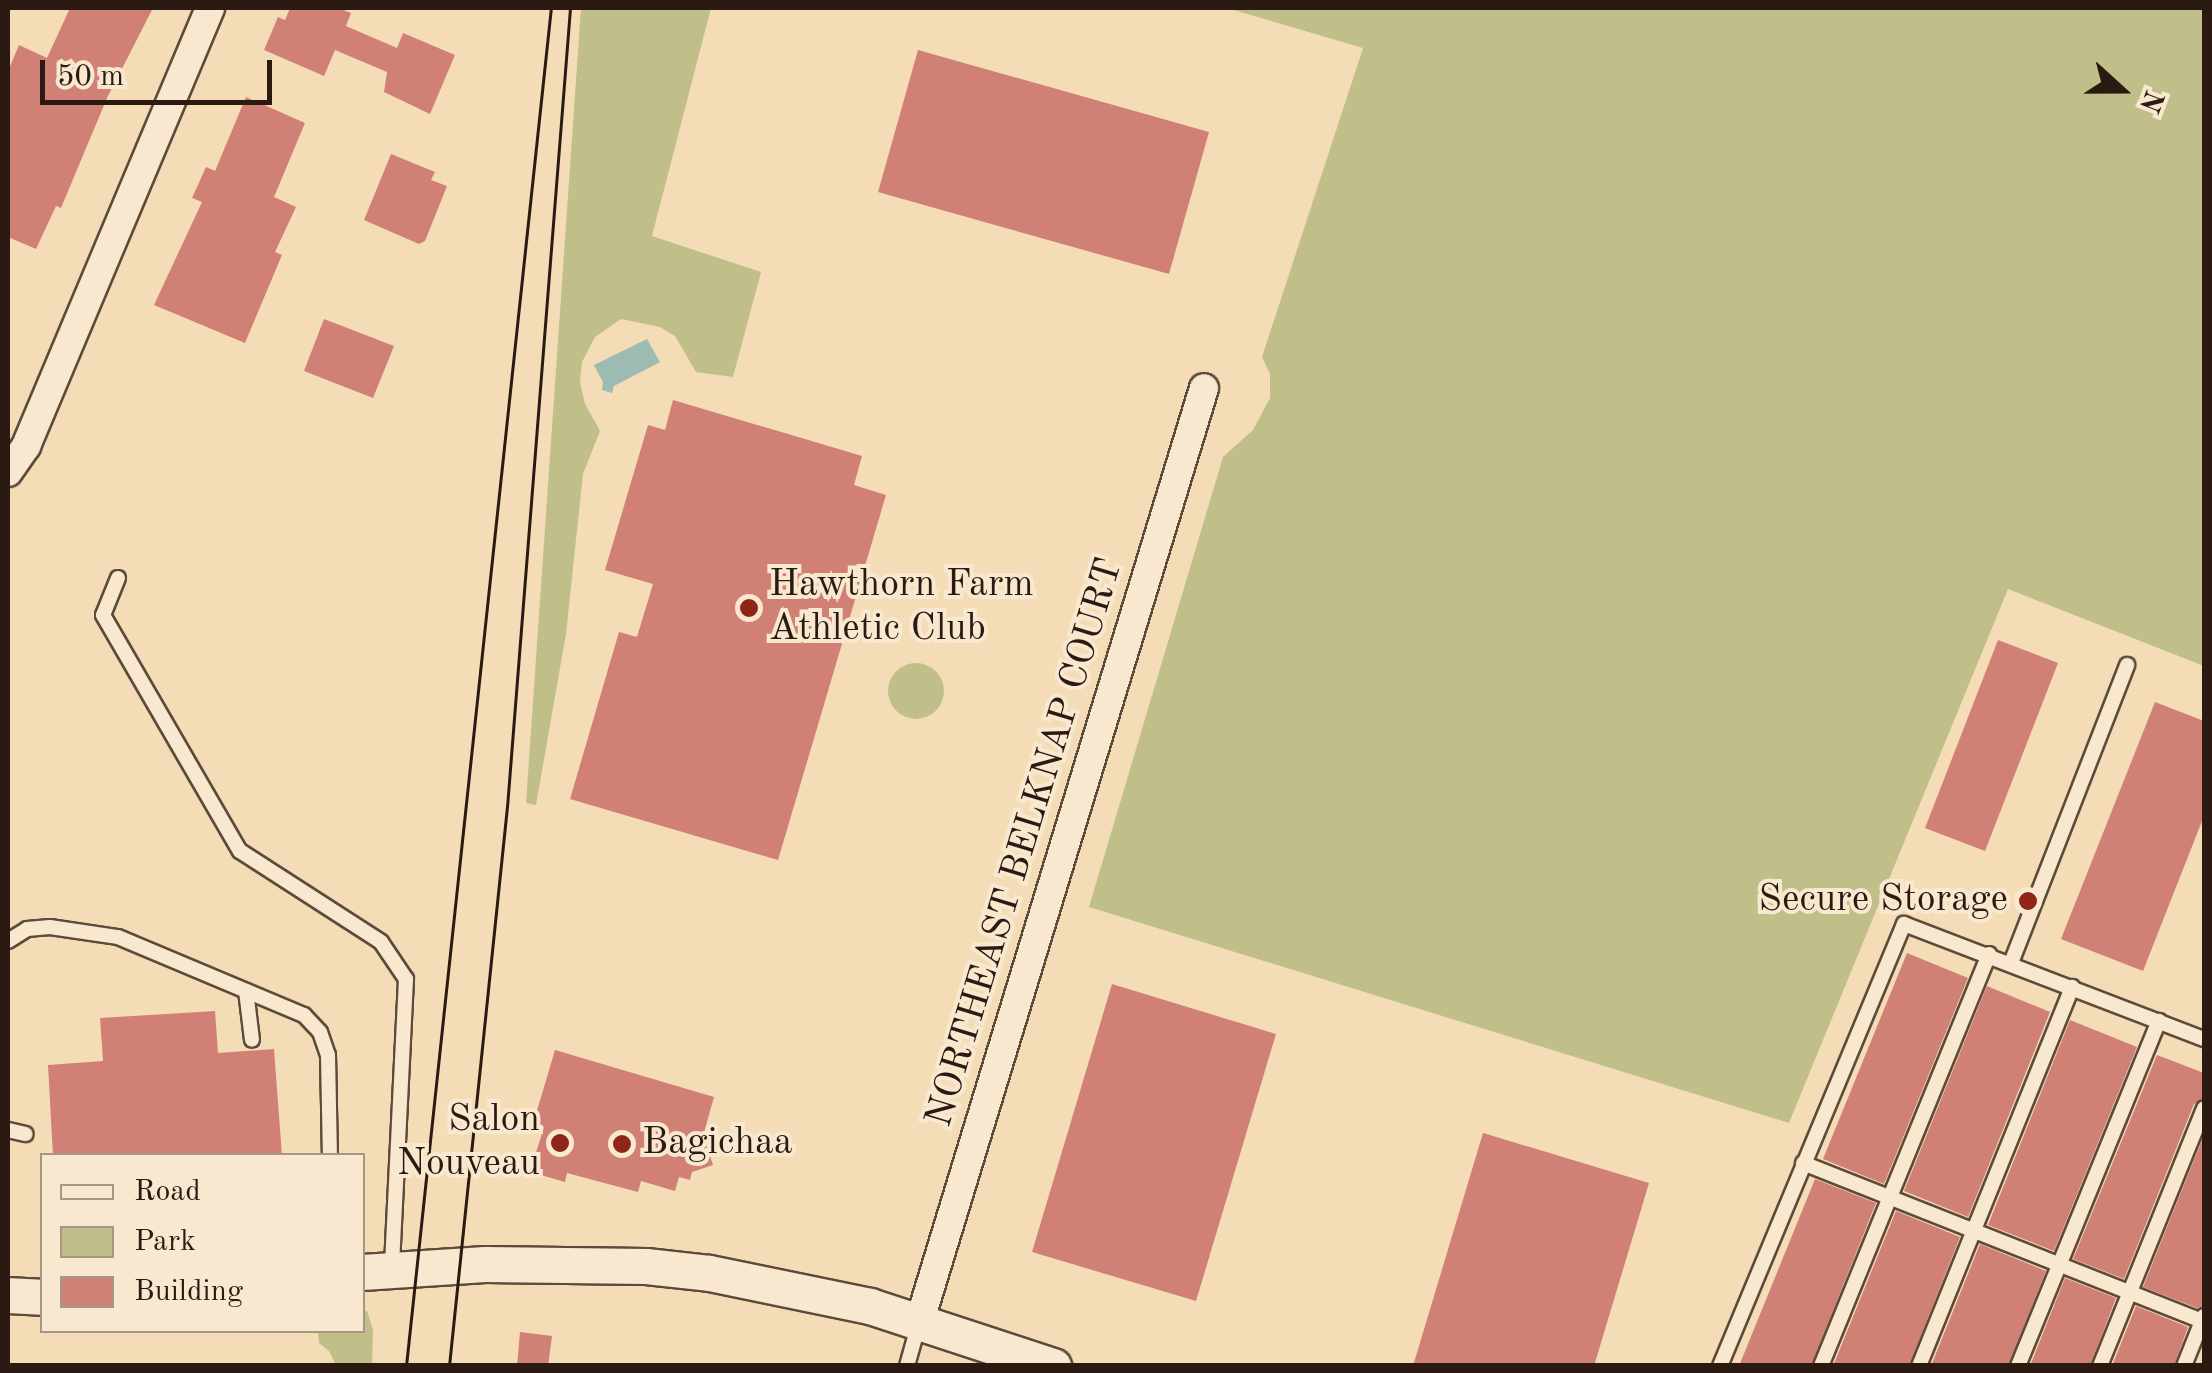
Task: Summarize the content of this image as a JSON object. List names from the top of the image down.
{
  "streets": {
    "street": ["NORTHEAST BELKNAP COURT"]
  },
  "places": [
    "Hawthorn Farm Athletic Club",
    "Secure Storage",
    "Salon Nouveau",
    "Bagichaa"
  ],
  "legend": ["Road", "Park", "Building"],
  "scale_bar": "50 m",
  "north": "right"
}
